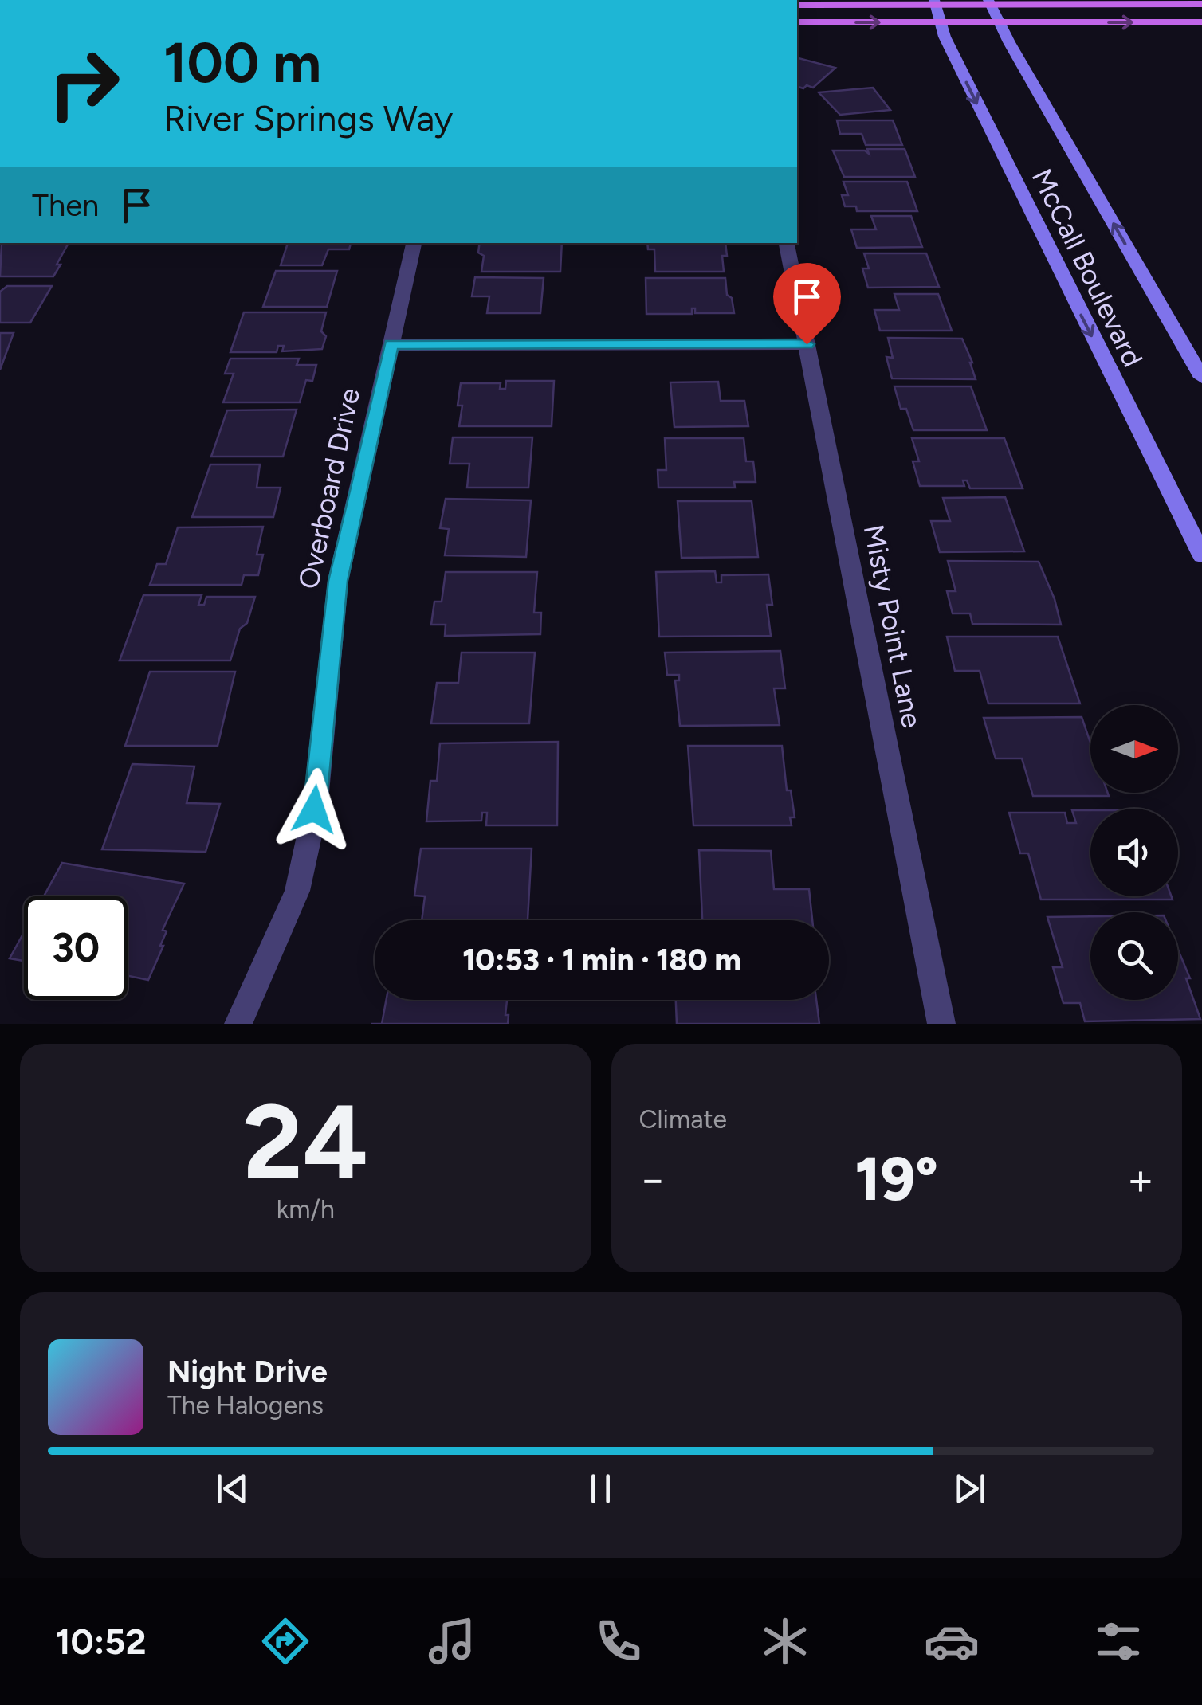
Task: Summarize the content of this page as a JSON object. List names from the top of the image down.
{
  "streets": {
    "main road": ["McCall Boulevard"],
    "street": ["Overboard Drive", "Misty Point Lane"]
  },
  "north": "right",
  "page": {
    "turn": ["100 m", "River Springs Way"],
    "then": "Then",
    "limit": "30",
    "trip": "10:53 · 1 min · 180 m",
    "tile": [
      ["24", "km/h"],
      "Climate"
    ],
    "heat": ["−", "19°", "+"],
    "song": ["Night Drive", "The Halogens"],
    "tabs": "10:52"
  }
}
